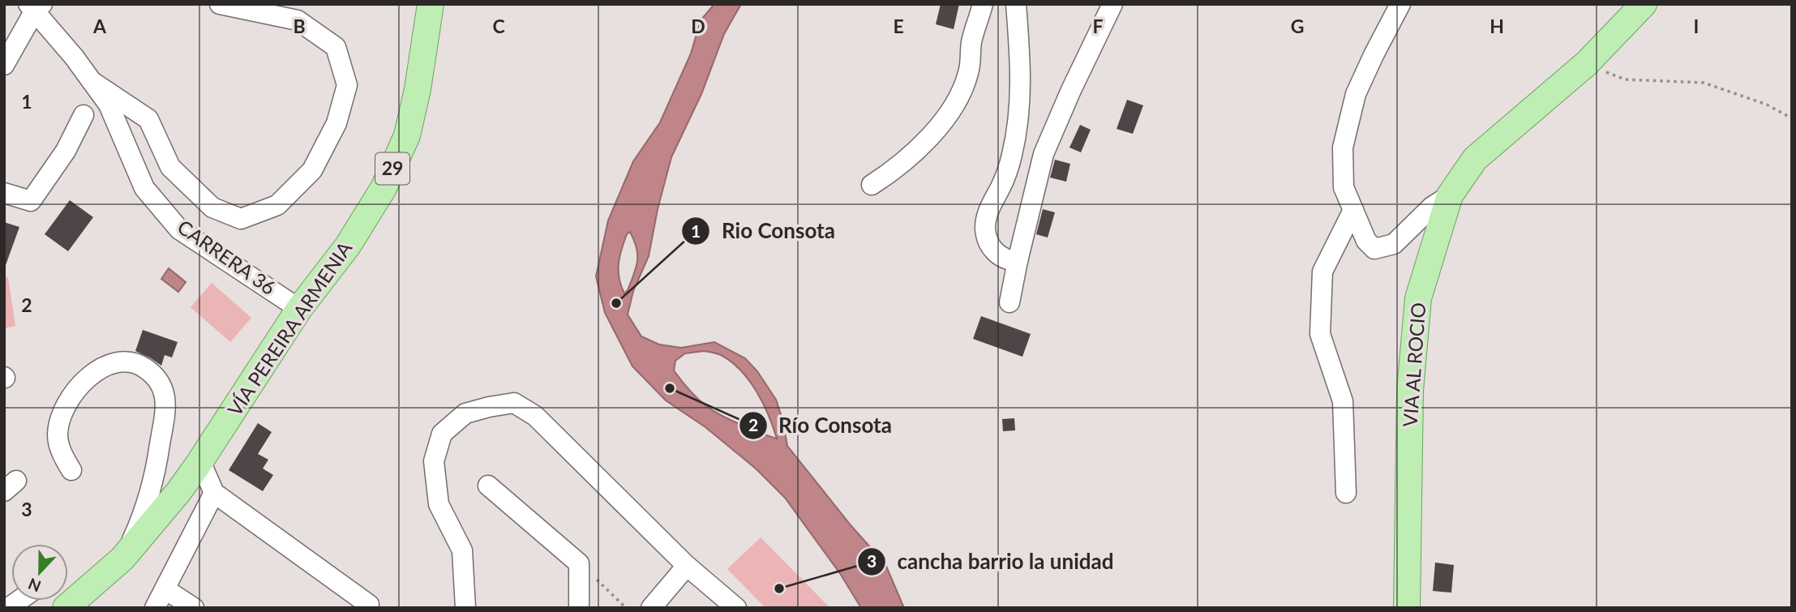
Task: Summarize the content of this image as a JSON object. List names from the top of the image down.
{
  "streets": {
    "main road": ["29", "VÍA PEREIRA ARMENIA", "VIA AL ROCIO"],
    "street": ["CARRERA 36"]
  },
  "crossings": [
    ["CARRERA 36", "VÍA PEREIRA ARMENIA"]
  ],
  "places": ["Rio Consota", "Río Consota", "cancha barrio la unidad"],
  "north": "bottom",
  "grid": {
    "columns": [
      "A",
      "B",
      "C",
      "D",
      "E",
      "F",
      "G",
      "H",
      "I"
    ],
    "rows": ["1", "2", "3"]
  }
}
